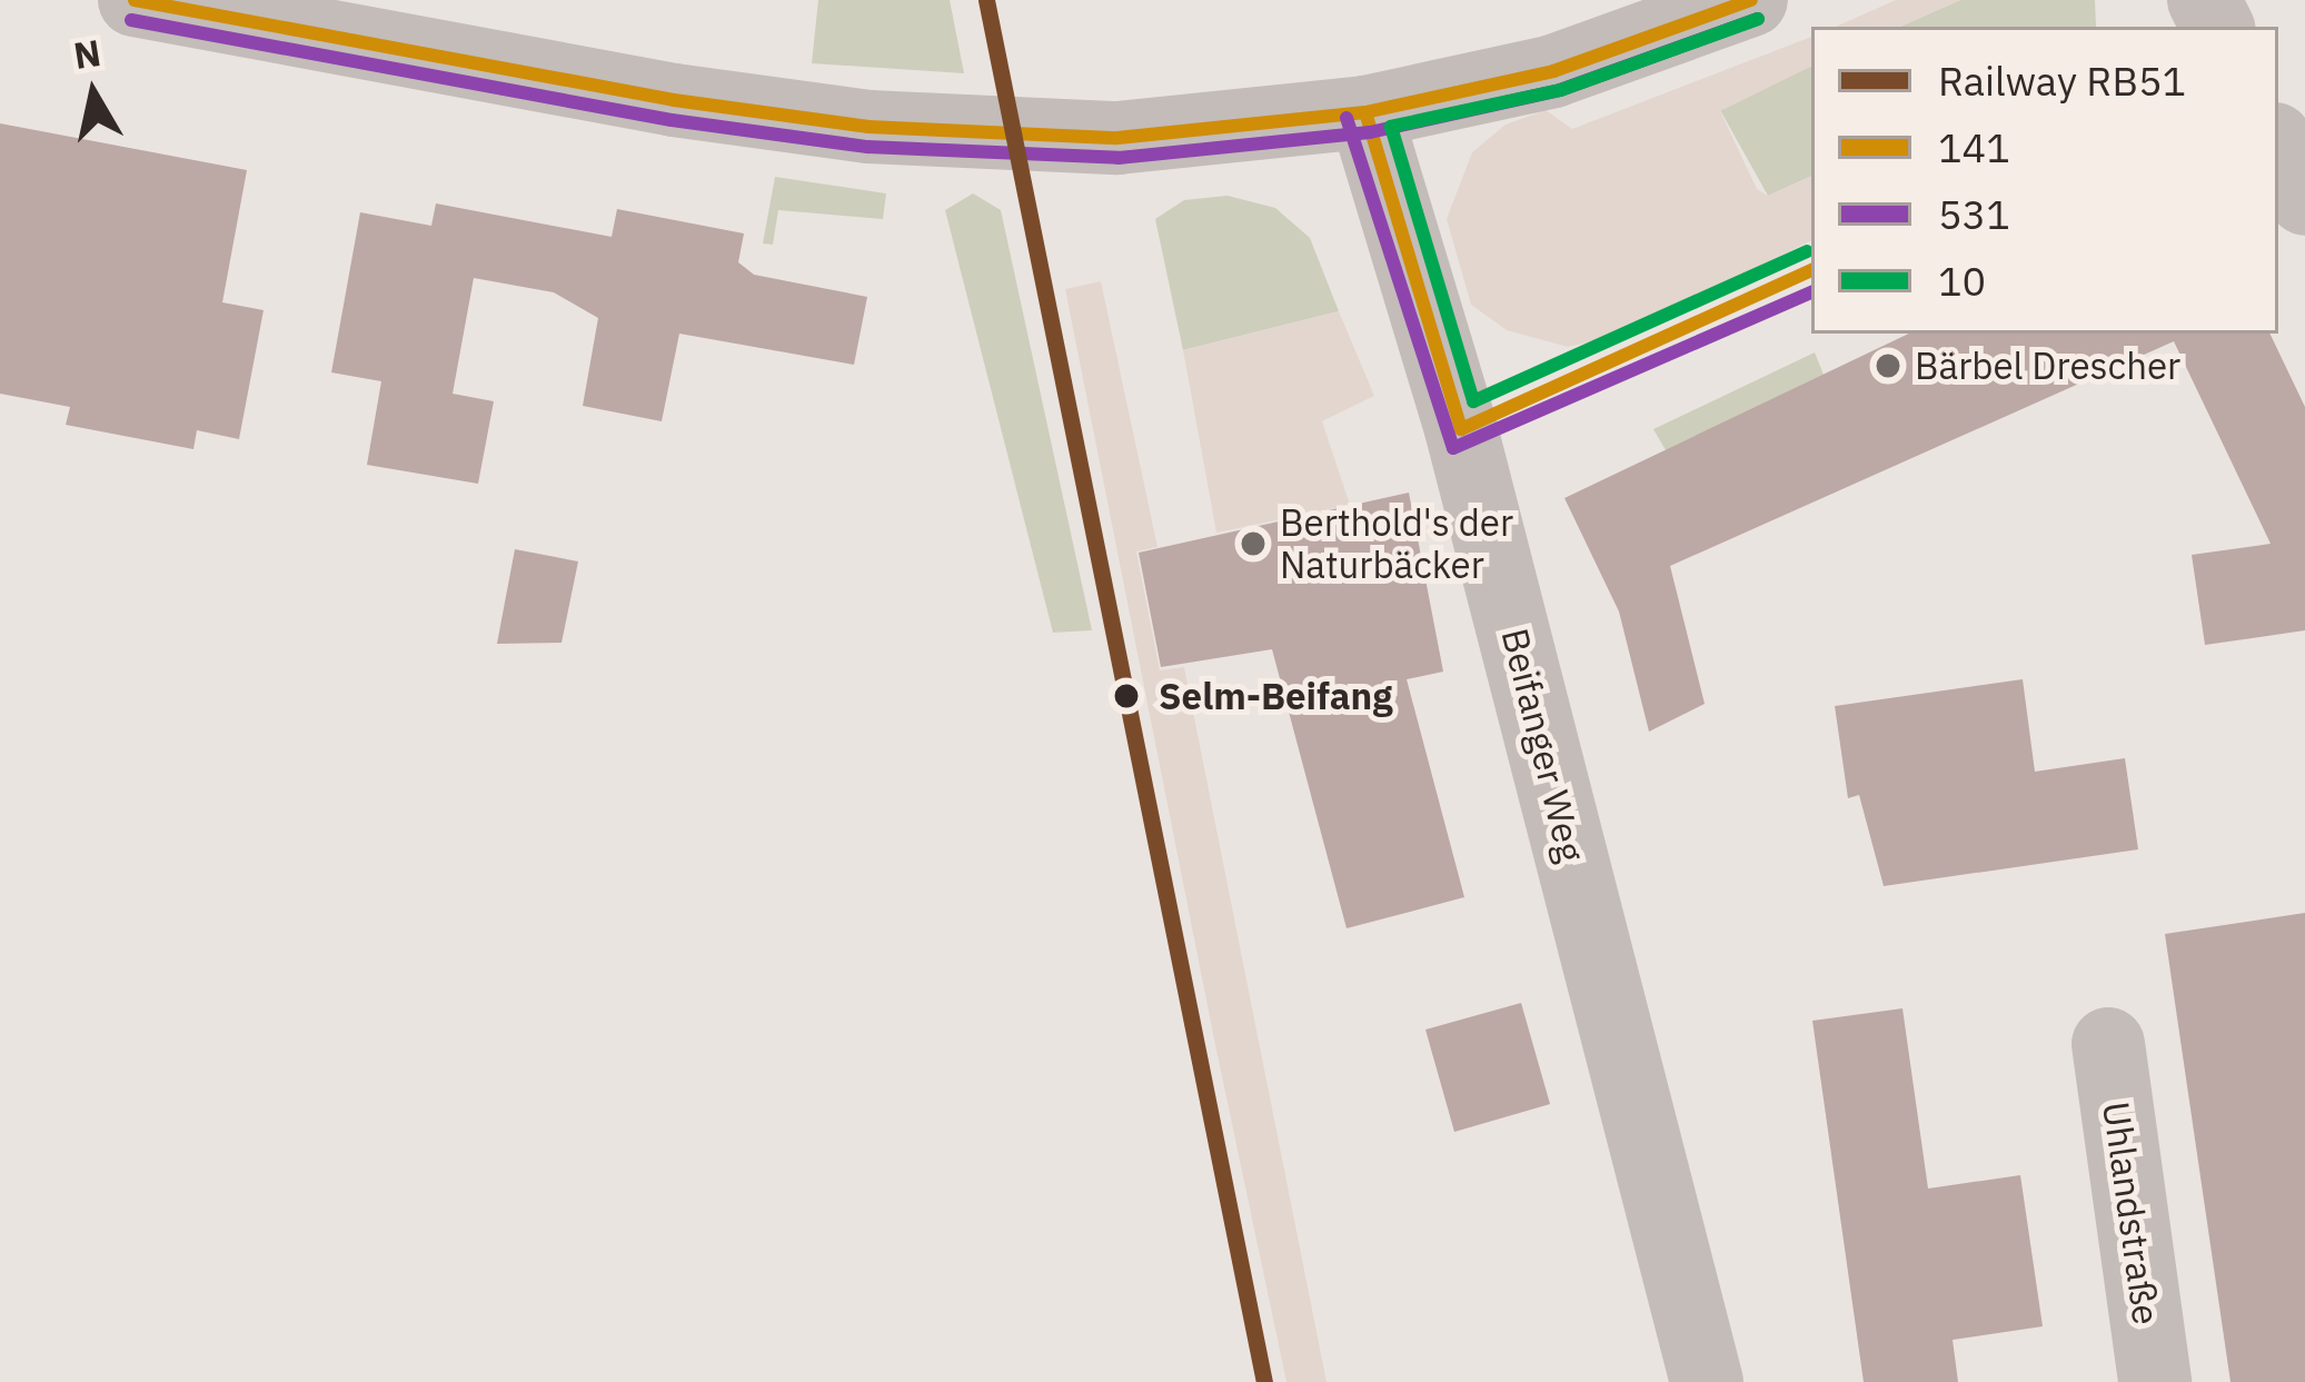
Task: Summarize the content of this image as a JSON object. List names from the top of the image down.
{
  "streets": {
    "street": ["Beifanger Weg", "Uhlandstraße"]
  },
  "places": ["Bärbel Drescher", "Berthold's der Naturbäcker", "Selm-Beifang"],
  "lines": [
    "rail line RB51",
    "transit line 141",
    "transit line 531",
    "transit line 10"
  ],
  "legend": [
    "Railway RB51",
    "141",
    "531",
    "10"
  ],
  "north": "top"
}
